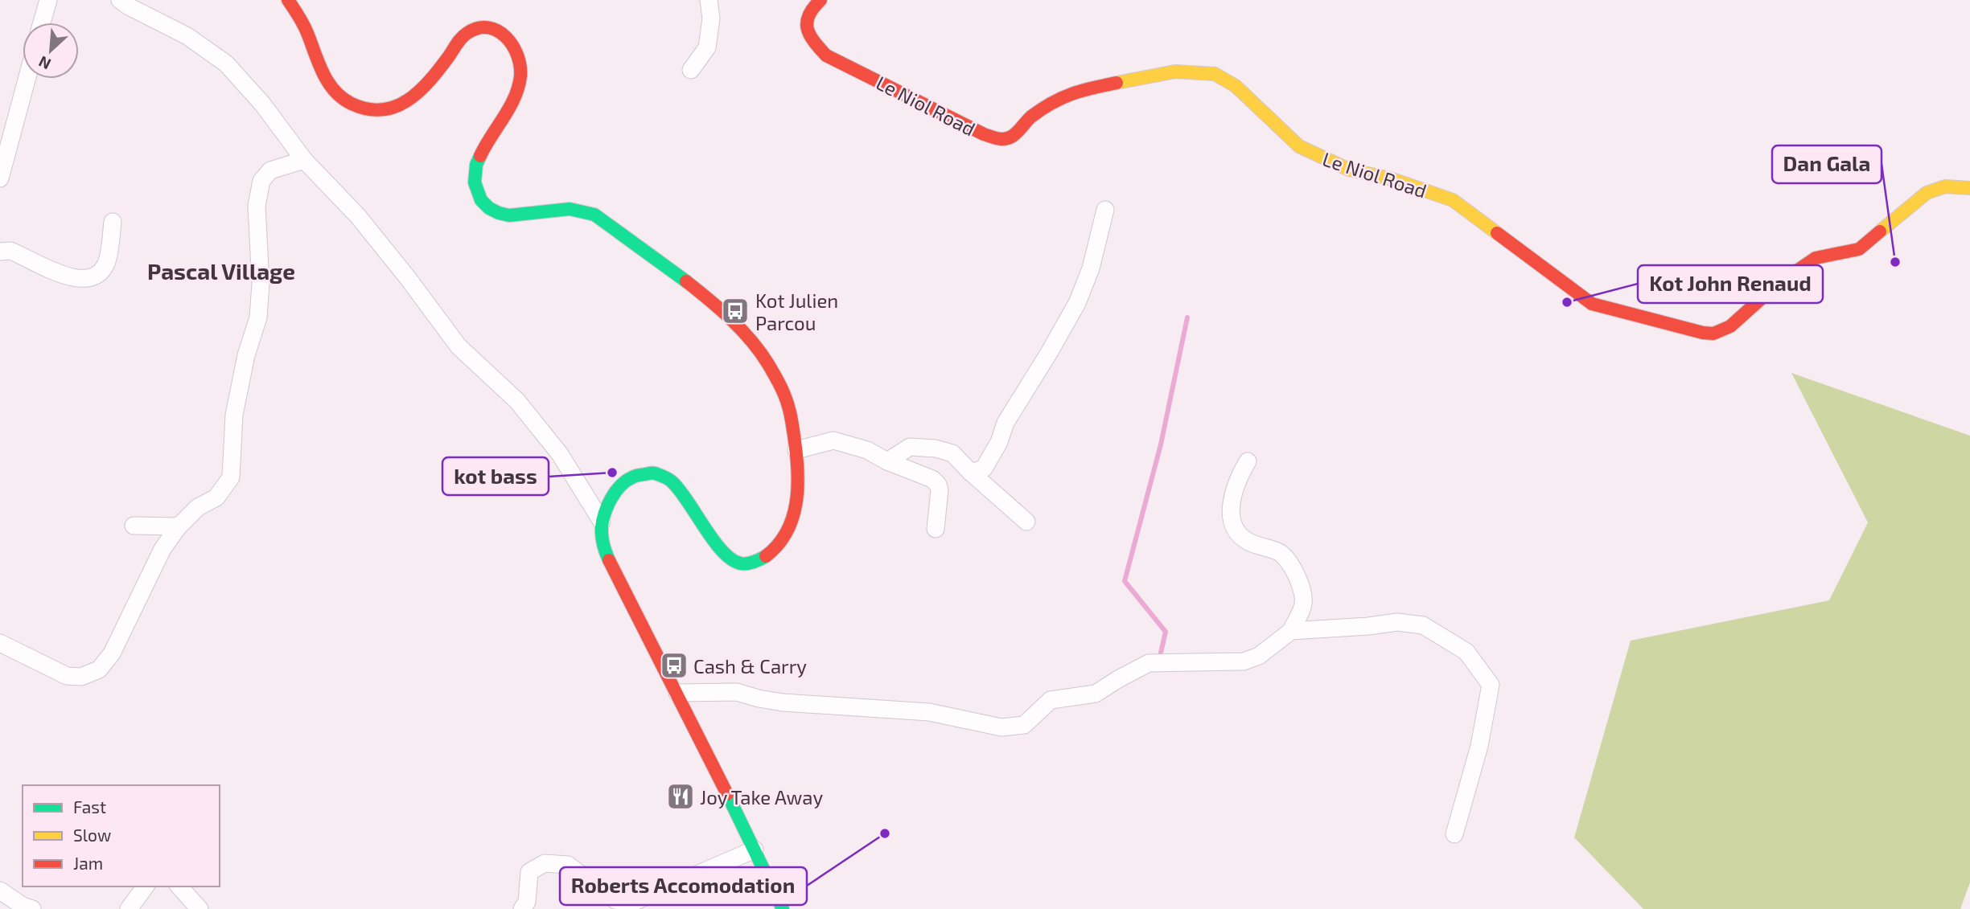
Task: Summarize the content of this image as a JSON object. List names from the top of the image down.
{
  "streets": {
    "main road": ["Le Niol Road"]
  },
  "districts": ["Pascal Village"],
  "places": {
    "other": [
      "Dan Gala",
      "Kot John Renaud",
      "kot bass",
      "Roberts Accomodation"
    ],
    "bus stop": ["Kot Julien Parcou", "Cash & Carry"],
    "restaurant": ["Joy Take Away"]
  },
  "legend": ["Fast", "Slow", "Jam"],
  "north": "bottom left"
}
